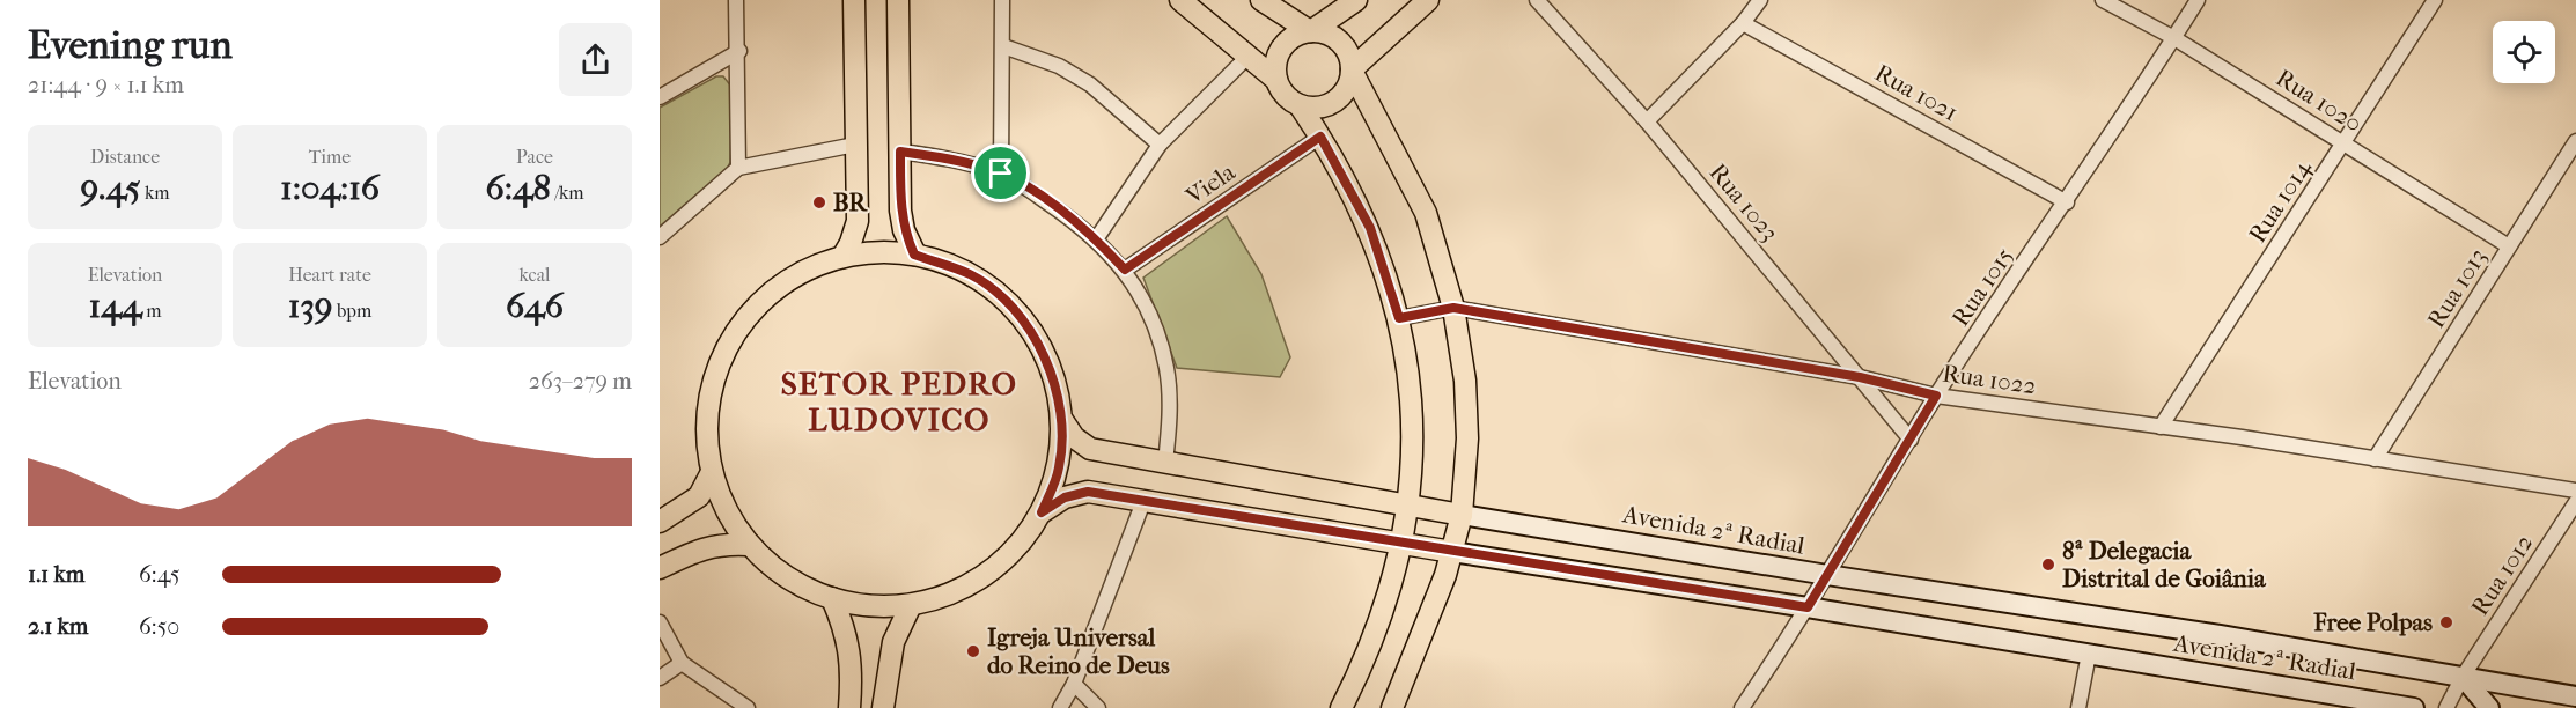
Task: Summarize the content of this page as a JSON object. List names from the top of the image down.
{
  "streets": {
    "main road": ["Avenida 2ª Radial"],
    "street": [
      "Rua 1021",
      "Rua 1020",
      "Viela",
      "Rua 1014",
      "Rua 1023",
      "Rua 1015",
      "Rua 1013",
      "Rua 1022",
      "Rua 1012"
    ]
  },
  "crossings": [
    ["Rua 1021", "Rua 1015"],
    ["Rua 1020", "Rua 1014"],
    ["Rua 1020", "Rua 1015"],
    ["Rua 1020", "Rua 1013"],
    ["Rua 1014", "Rua 1022"],
    ["Rua 1023", "Rua 1015"],
    ["Rua 1023", "Rua 1022"],
    ["Rua 1015", "Rua 1022"],
    ["Rua 1015", "Avenida 2ª Radial"],
    ["Rua 1013", "Rua 1022"],
    ["Avenida 2ª Radial", "Rua 1012"]
  ],
  "districts": ["SETOR PEDRO LUDOVICO"],
  "places": [
    "BR",
    "8ª Delegacia Distrital de Goiânia",
    "Free Polpas",
    "Igreja Universal do Reino de Deus"
  ],
  "page": {
    "heading": ["Evening run", "21:44 · 9 × 1.1 km"],
    "stats": [
      ["Distance", "9.45 km"],
      ["Time", "1:04:16"],
      ["Pace", "6:48 /km"],
      ["Elevation", "144 m"],
      ["Heart rate", "139 bpm"],
      ["kcal", "646"]
    ],
    "chart": ["Elevation", "263–279 m"],
    "list": [
      {
        "name": "1.1 km",
        "note": "6:45"
      },
      {
        "name": "2.1 km",
        "note": "6:50"
      }
    ]
  }
}
